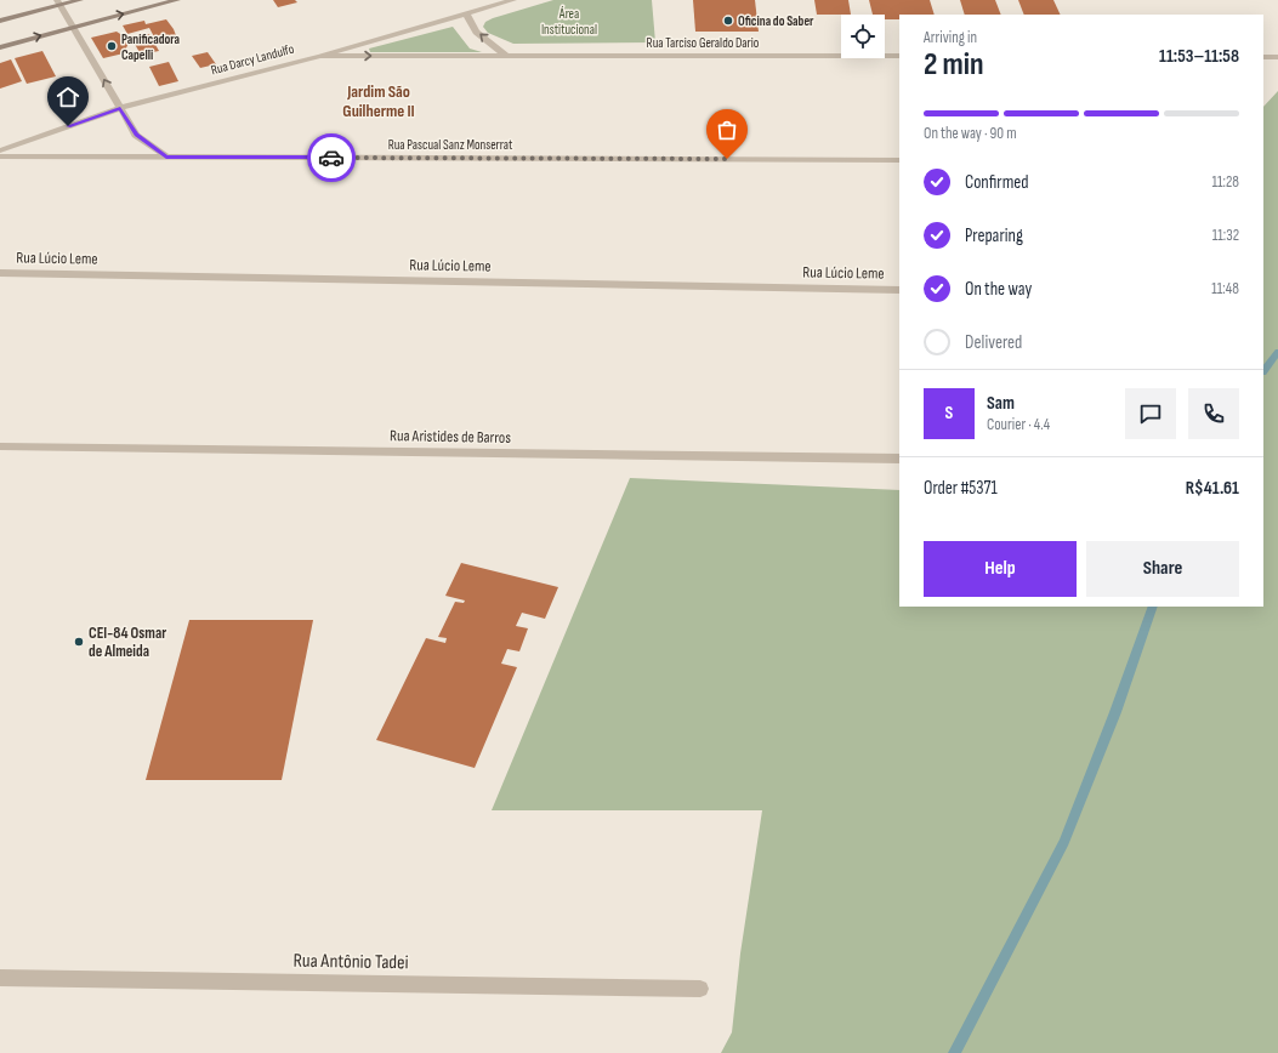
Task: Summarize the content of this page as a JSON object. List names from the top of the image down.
{
  "streets": {
    "street": [
      "Rua Tarciso Geraldo Dario",
      "Rua Darcy Landulfo",
      "Rua Pascual Sanz Monserrat",
      "Rua Lúcio Leme",
      "Rua Aristides de Barros",
      "Rua Antônio Tadei"
    ]
  },
  "crossings": [
    ["Rua Tarciso Geraldo Dario", "Rua Darcy Landulfo"]
  ],
  "districts": ["Jardim São Guilherme II"],
  "parks": ["Área Institucional"],
  "places": ["Oficina do Saber", "Panificadora Capelli", "CEI-84 Osmar de Almeida"],
  "page": {
    "heading": ["2 min", "Arriving in", "11:53–11:58"],
    "panel": [
      "Sam",
      "Courier · 4.4",
      "Order #5371",
      "R$41.61"
    ],
    "bar": "On the way · 90 m",
    "list": [
      ["Confirmed", "11:28"],
      ["Preparing", "11:32"],
      ["On the way", "11:48"],
      "Delivered"
    ],
    "round": "S",
    "buttons": ["Help", "Share"]
  }
}
